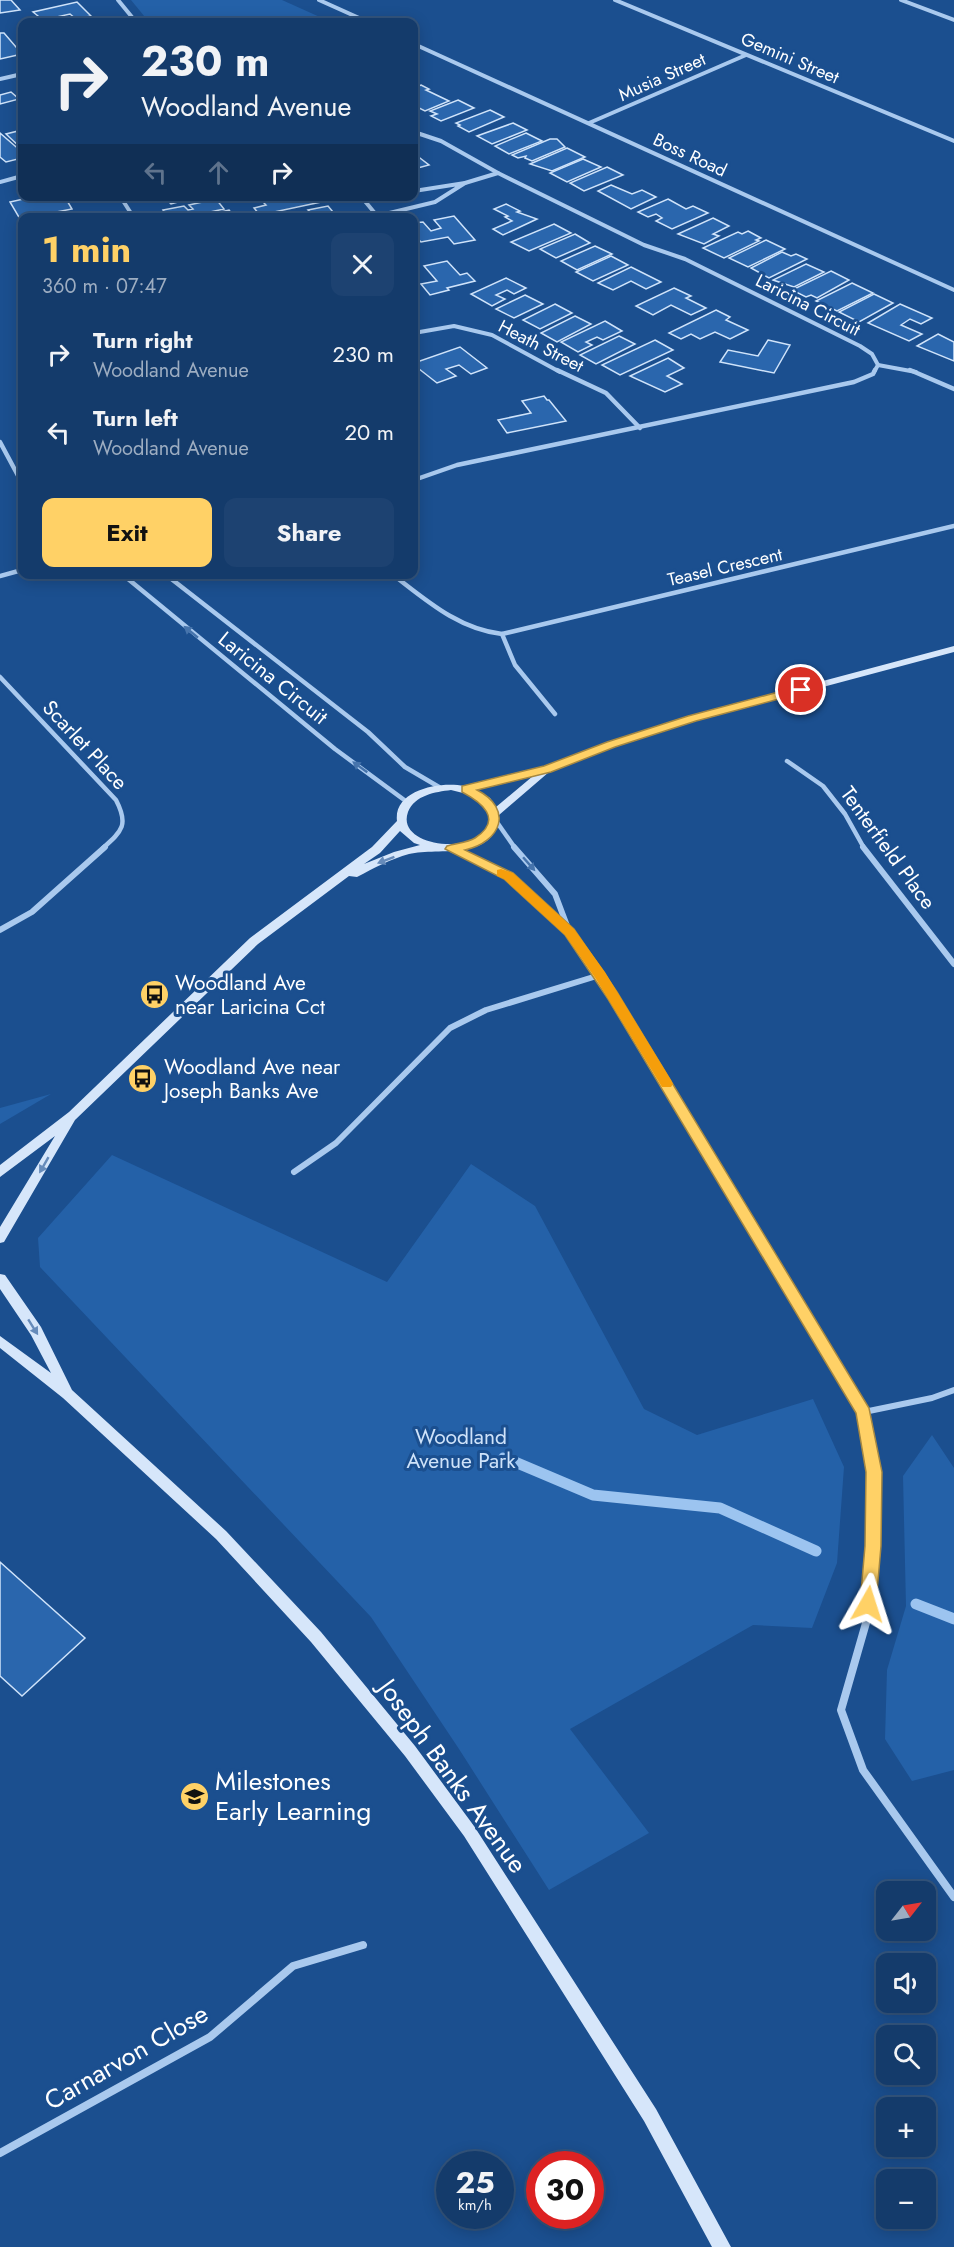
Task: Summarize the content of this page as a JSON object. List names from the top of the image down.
{
  "streets": {
    "street": [
      "Gemini Street",
      "Musia Street",
      "Boss Road",
      "Laricina Circuit",
      "Heath Street",
      "Teasel Crescent",
      "Scarlet Place",
      "Tenterfield Place",
      "Joseph Banks Avenue",
      "Carnarvon Close"
    ]
  },
  "crossings": [
    ["Gemini Street", "Musia Street"],
    ["Musia Street", "Boss Road"]
  ],
  "parks": ["Woodland Avenue Park"],
  "places": {
    "bus stop": ["Woodland Ave near Laricina Cct", "Woodland Ave near Joseph Banks Ave"],
    "school or university": ["Milestones Early Learning"]
  },
  "north": "top right",
  "page": {
    "turn": ["230 m", "Woodland Avenue"],
    "heading": ["1 min", "360 m · 07:47"],
    "list": [
      {
        "name": "Turn right",
        "note": "Woodland Avenue",
        "value": "230 m"
      },
      {
        "name": "Turn left",
        "note": "Woodland Avenue",
        "value": "20 m"
      }
    ],
    "buttons": ["Exit", "Share"],
    "map_buttons": ["+", "−"],
    "speed": "25 km/h",
    "limit": "30"
  }
}
